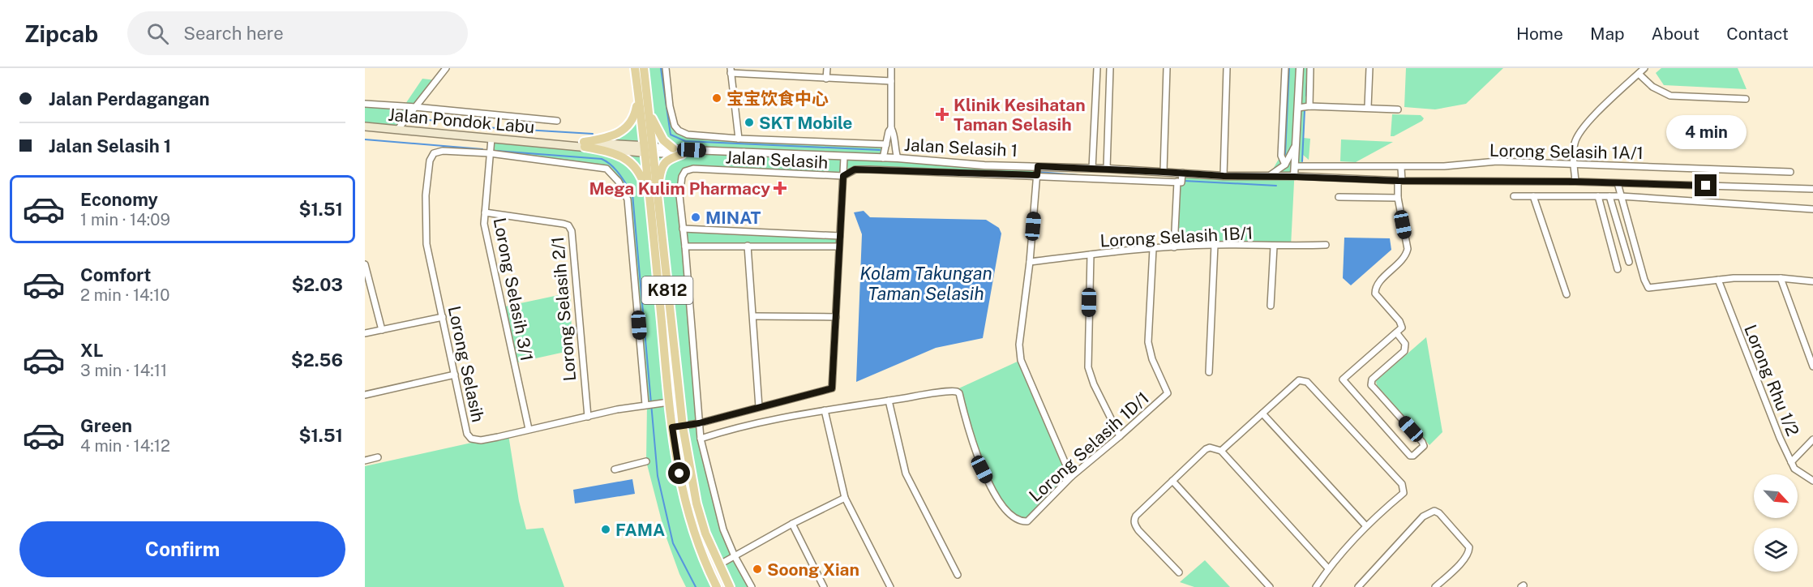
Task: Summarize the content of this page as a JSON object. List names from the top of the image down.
{
  "streets": {
    "main road": ["Jalan Pondok Labu", "K812"],
    "street": [
      "Jalan Selasih 1",
      "Lorong Selasih 1A/1",
      "Jalan Selasih",
      "Lorong Selasih 1B/1",
      "Lorong Selasih 3/1",
      "Lorong Selasih 2/1",
      "Lorong Selasih",
      "Lorong Rhu 1/2",
      "Lorong Selasih 1D/1"
    ]
  },
  "crossings": [
    ["Jalan Pondok Labu", "Jalan Selasih 1"],
    ["Jalan Pondok Labu", "Lorong Selasih 3/1"],
    ["Jalan Pondok Labu", "K812"],
    ["Jalan Selasih 1", "K812"],
    ["Lorong Selasih 1B/1", "Lorong Selasih 1D/1"],
    ["Lorong Selasih 3/1", "Lorong Selasih 2/1"],
    ["Lorong Selasih 3/1", "Lorong Selasih"],
    ["K812", "Lorong Selasih"],
    ["Lorong Selasih 2/1", "Lorong Selasih"]
  ],
  "water": ["Kolam Takungan Taman Selasih"],
  "places": {
    "other": [
      "宝宝饮食中心",
      "SKT Mobile",
      "MINAT",
      "FAMA",
      "Soong Xian"
    ],
    "health": ["Klinik Kesihatan Taman Selasih", "Mega Kulim Pharmacy"]
  },
  "north": "bottom right",
  "page": {
    "header": "Zipcab",
    "search": "Search here",
    "nav": [
      "Home",
      "Map",
      "About",
      "Contact"
    ],
    "banner": ["Jalan Perdagangan", "Jalan Selasih 1"],
    "bubble": "4 min",
    "list": [
      {
        "name": "Economy",
        "note": "1 min · 14:09",
        "value": "$1.51"
      },
      {
        "name": "Comfort",
        "note": "2 min · 14:10",
        "value": "$2.03"
      },
      {
        "name": "XL",
        "note": "3 min · 14:11",
        "value": "$2.56"
      },
      {
        "name": "Green",
        "note": "4 min · 14:12",
        "value": "$1.51"
      }
    ],
    "buttons": "Confirm"
  }
}
